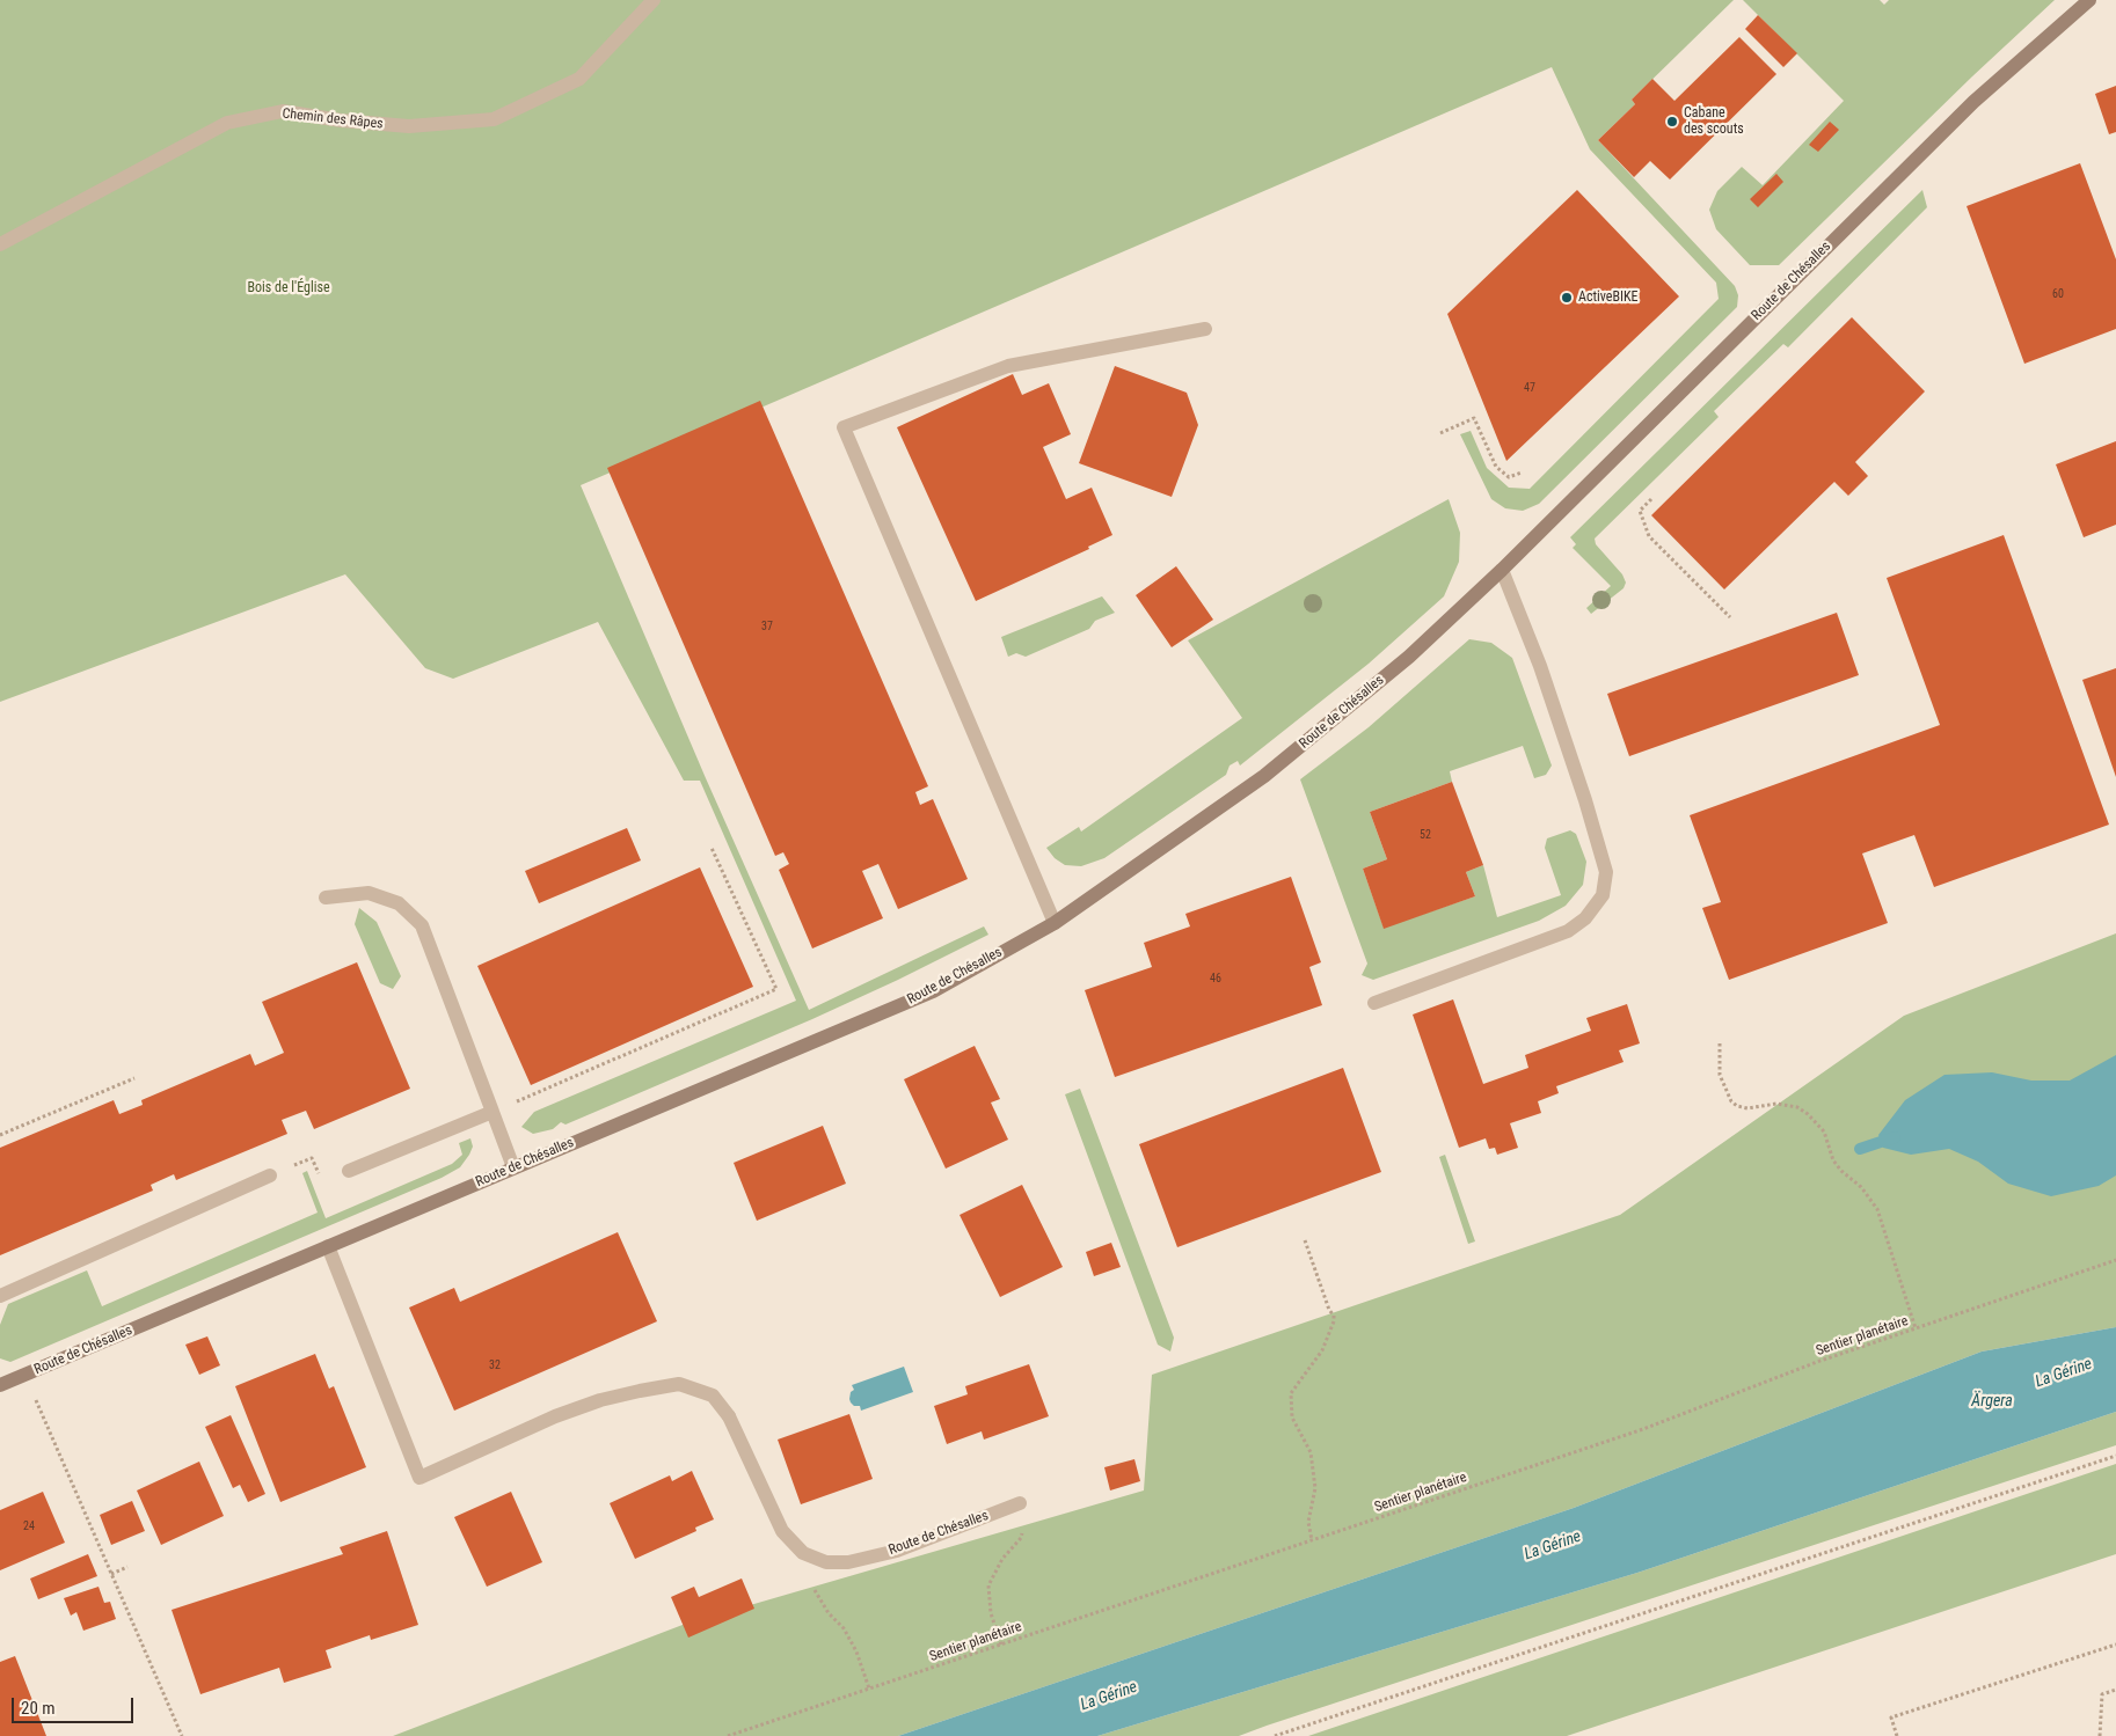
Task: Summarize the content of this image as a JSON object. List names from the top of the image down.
{
  "streets": {
    "street": ["Chemin des Râpes", "Route de Chésalles"],
    "path": ["Sentier planétaire"]
  },
  "water": ["La Gérine", "Ärgera"],
  "parks": ["Bois de l'Église"],
  "places": ["Cabane des scouts", "ActiveBIKE"],
  "house_numbers": [
    "60",
    "47",
    "37",
    "52",
    "46",
    "32",
    "24"
  ],
  "scale_bar": "20 m"
}
